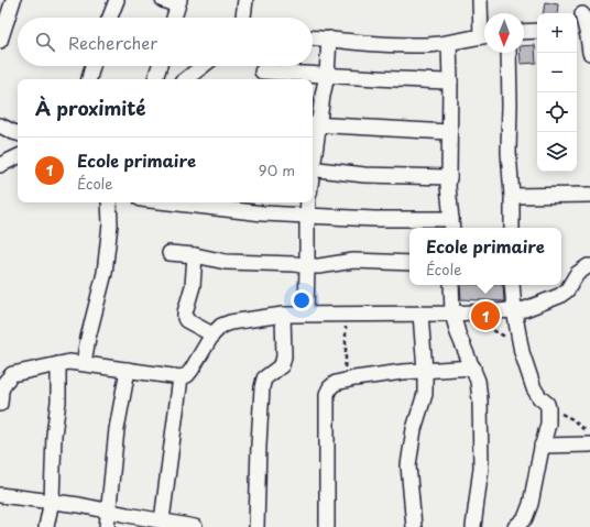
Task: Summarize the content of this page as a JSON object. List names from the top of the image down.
{
  "north": "bottom",
  "page": {
    "map_buttons": ["+", "−"],
    "search": "Rechercher",
    "heading": "À proximité",
    "list": [
      {
        "mark": "1",
        "name": "Ecole primaire",
        "note": "École",
        "value": "90 m"
      }
    ],
    "popup": ["Ecole primaire", "École"],
    "pins": "1"
  }
}
